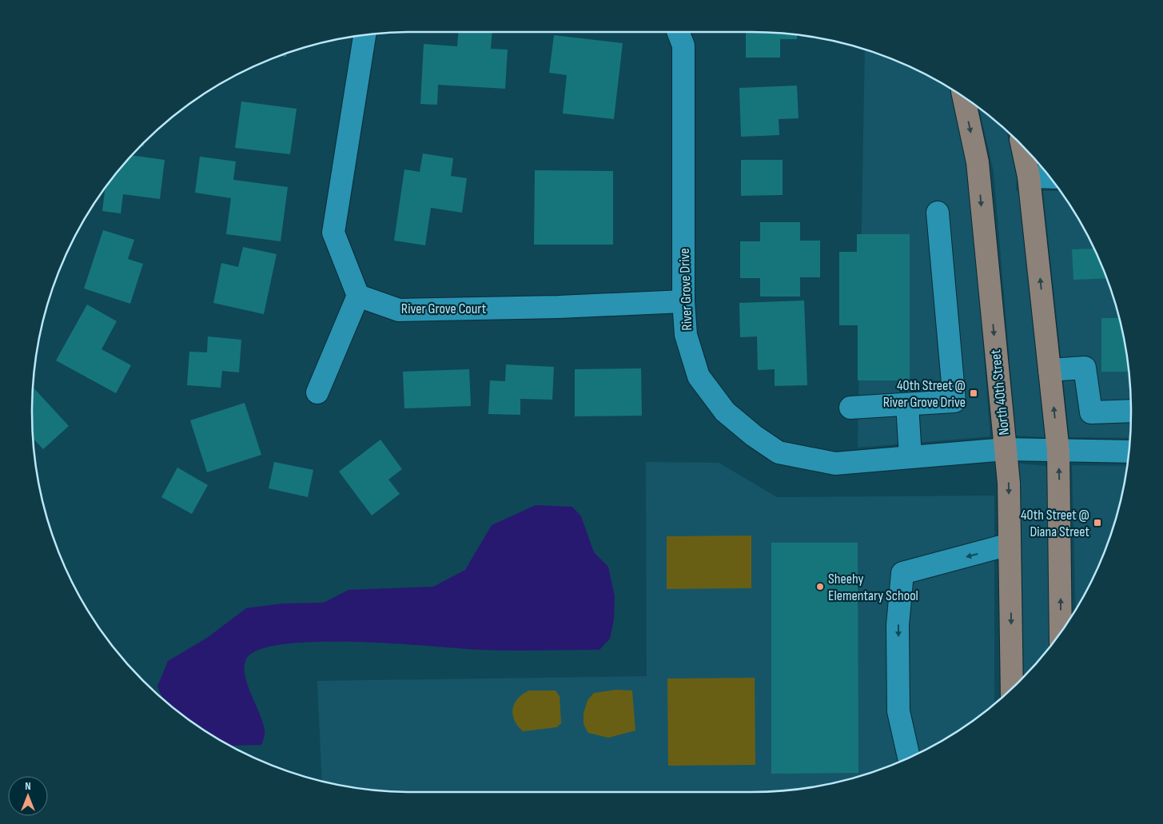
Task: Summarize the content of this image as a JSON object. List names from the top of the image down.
{
  "streets": {
    "main road": ["North 40th Street"],
    "street": ["River Grove Drive", "River Grove Court"]
  },
  "crossings": [
    ["River Grove Drive", "River Grove Court"],
    ["River Grove Drive", "North 40th Street"]
  ],
  "places": {
    "transit": ["40th Street @ River Grove Drive", "40th Street @ Diana Street"],
    "other": ["Sheehy Elementary School"]
  },
  "north": "top"
}
